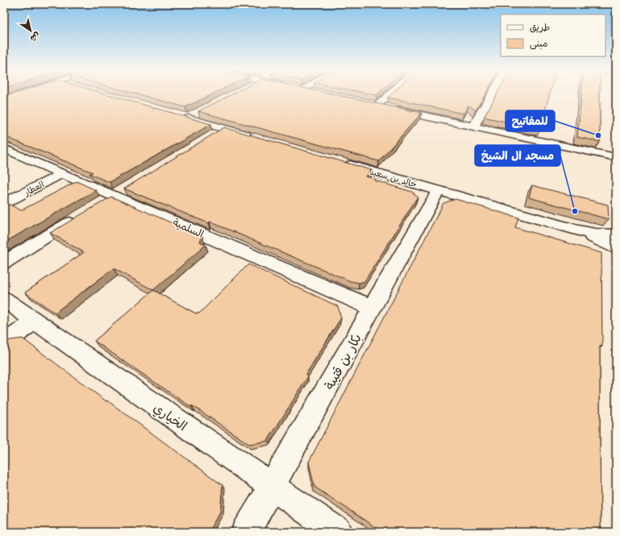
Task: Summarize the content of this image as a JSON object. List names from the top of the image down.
{
  "streets": {
    "street": [
      "خالد بن سعيد",
      "العطار",
      "السلمية",
      "بكار بن قتيبة",
      "الخياري"
    ]
  },
  "crossings": [
    ["خالد بن سعيد", "بكار بن قتيبة"],
    ["العطار", "السلمية"],
    ["السلمية", "بكار بن قتيبة"],
    ["بكار بن قتيبة", "الخياري"]
  ],
  "places": ["للمفاتيح", "مسجد ال الشيخ"],
  "legend": ["طريق", "مبنى"],
  "north": "bottom right"
}
